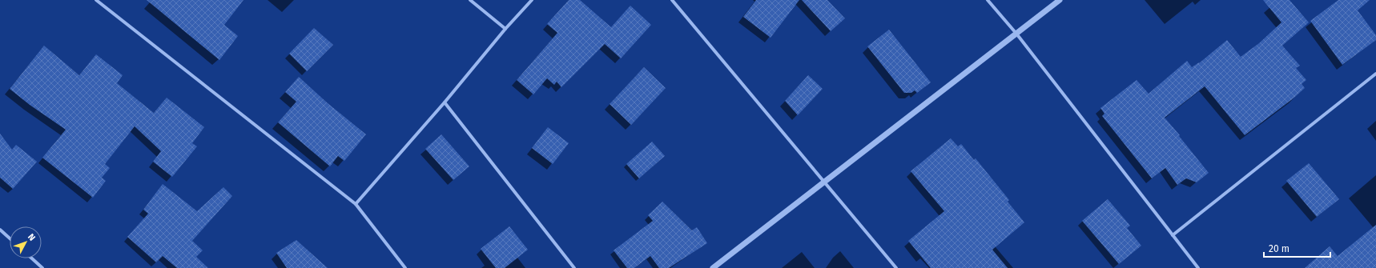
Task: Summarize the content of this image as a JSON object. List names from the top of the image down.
{
  "scale_bar": "20 m",
  "north": "top right"
}
